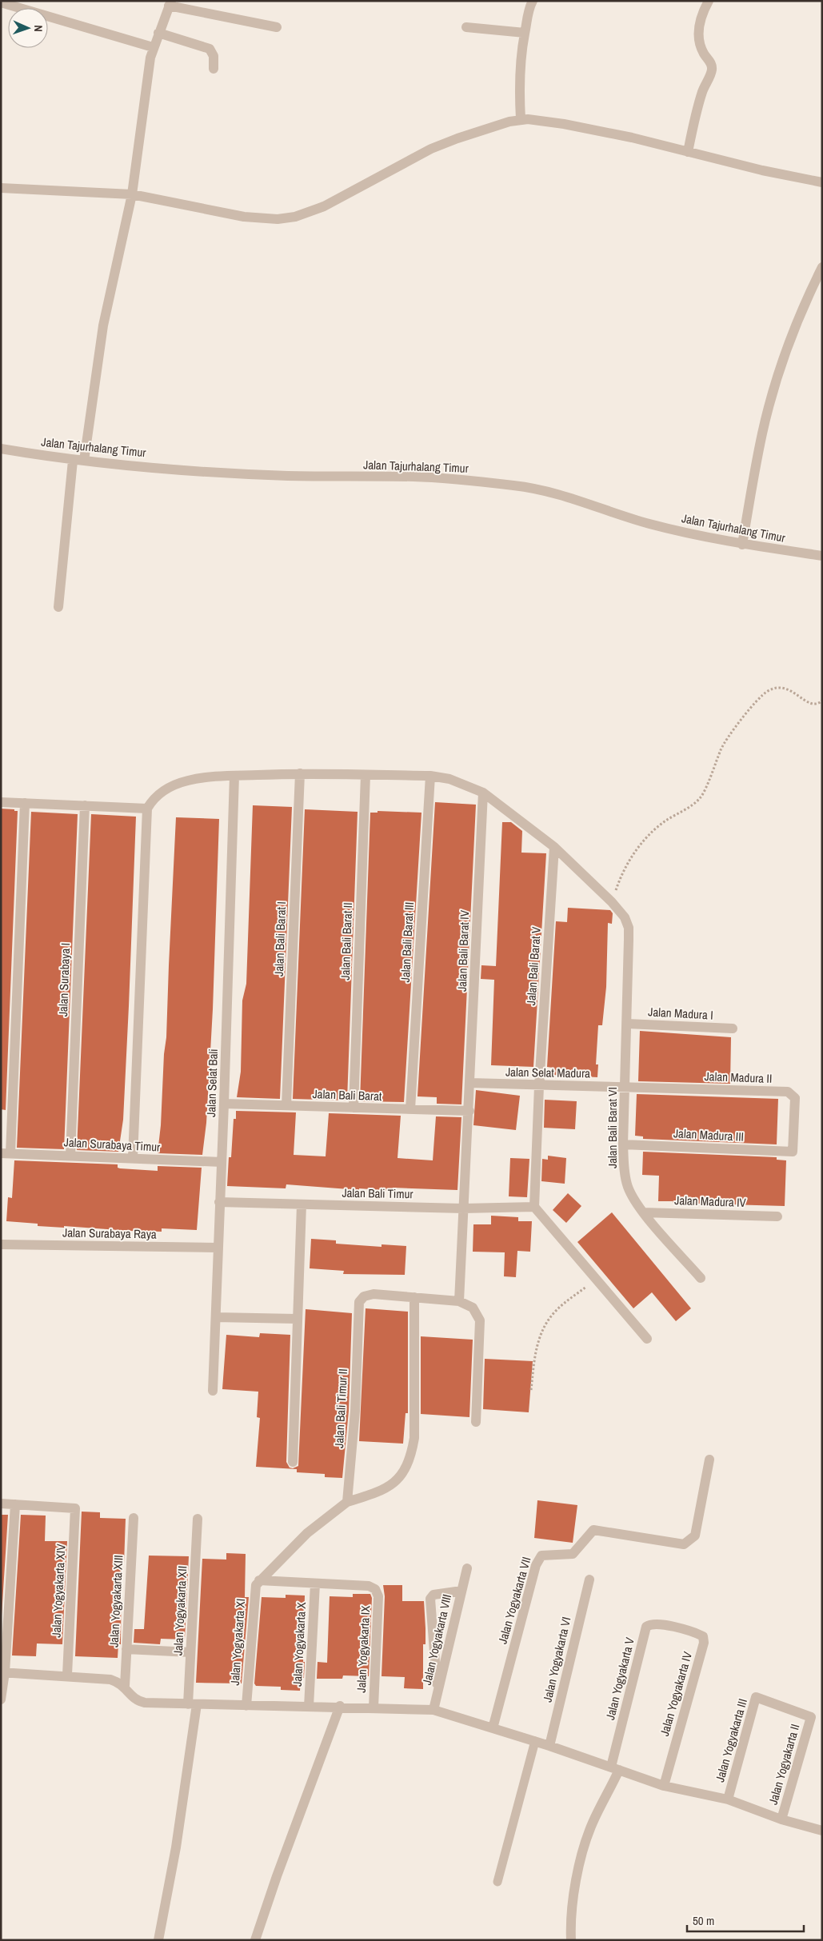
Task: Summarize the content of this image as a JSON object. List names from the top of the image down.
{
  "streets": {
    "street": [
      "Jalan Tajurhalang Timur",
      "Jalan Bali Barat I",
      "Jalan Bali Barat II",
      "Jalan Bali Barat III",
      "Jalan Bali Barat IV",
      "Jalan Bali Barat V",
      "Jalan Surabaya I",
      "Jalan Madura I",
      "Jalan Selat Madura",
      "Jalan Madura II",
      "Jalan Selat Bali",
      "Jalan Bali Barat",
      "Jalan Bali Barat VI",
      "Jalan Madura III",
      "Jalan Surabaya Timur",
      "Jalan Bali Timur",
      "Jalan Madura IV",
      "Jalan Surabaya Raya",
      "Jalan Bali Timur II",
      "Jalan Yogyakarta XIV",
      "Jalan Yogyakarta VII",
      "Jalan Yogyakarta XIII",
      "Jalan Yogyakarta XII",
      "Jalan Yogyakarta VIII",
      "Jalan Yogyakarta XI",
      "Jalan Yogyakarta X",
      "Jalan Yogyakarta IX",
      "Jalan Yogyakarta VI",
      "Jalan Yogyakarta V",
      "Jalan Yogyakarta IV",
      "Jalan Yogyakarta III",
      "Jalan Yogyakarta II"
    ]
  },
  "crossings": [
    ["Jalan Bali Barat I", "Jalan Bali Barat"],
    ["Jalan Bali Barat I", "Jalan Bali Barat VI"],
    ["Jalan Bali Barat II", "Jalan Bali Barat"],
    ["Jalan Bali Barat II", "Jalan Bali Barat VI"],
    ["Jalan Bali Barat III", "Jalan Bali Barat"],
    ["Jalan Bali Barat III", "Jalan Bali Barat VI"],
    ["Jalan Bali Barat IV", "Jalan Selat Madura"],
    ["Jalan Bali Barat IV", "Jalan Bali Barat"],
    ["Jalan Bali Barat IV", "Jalan Bali Barat VI"],
    ["Jalan Bali Barat IV", "Jalan Bali Timur"],
    ["Jalan Bali Barat IV", "Jalan Bali Timur II"],
    ["Jalan Bali Barat V", "Jalan Selat Madura"],
    ["Jalan Bali Barat V", "Jalan Bali Barat VI"],
    ["Jalan Bali Barat V", "Jalan Bali Timur"],
    ["Jalan Surabaya I", "Jalan Surabaya Timur"],
    ["Jalan Madura I", "Jalan Bali Barat VI"],
    ["Jalan Selat Madura", "Jalan Madura II"],
    ["Jalan Selat Madura", "Jalan Bali Barat VI"],
    ["Jalan Madura II", "Jalan Bali Barat VI"],
    ["Jalan Madura II", "Jalan Madura III"],
    ["Jalan Selat Bali", "Jalan Bali Barat"],
    ["Jalan Selat Bali", "Jalan Bali Barat VI"],
    ["Jalan Selat Bali", "Jalan Surabaya Timur"],
    ["Jalan Selat Bali", "Jalan Bali Timur"],
    ["Jalan Selat Bali", "Jalan Surabaya Raya"],
    ["Jalan Bali Barat VI", "Jalan Madura III"],
    ["Jalan Bali Barat VI", "Jalan Madura IV"],
    ["Jalan Yogyakarta XI", "Jalan Yogyakarta IX"],
    ["Jalan Yogyakarta X", "Jalan Yogyakarta IX"],
    ["Jalan Yogyakarta V", "Jalan Yogyakarta IV"],
    ["Jalan Yogyakarta III", "Jalan Yogyakarta II"]
  ],
  "scale_bar": "50 m",
  "north": "right"
}
